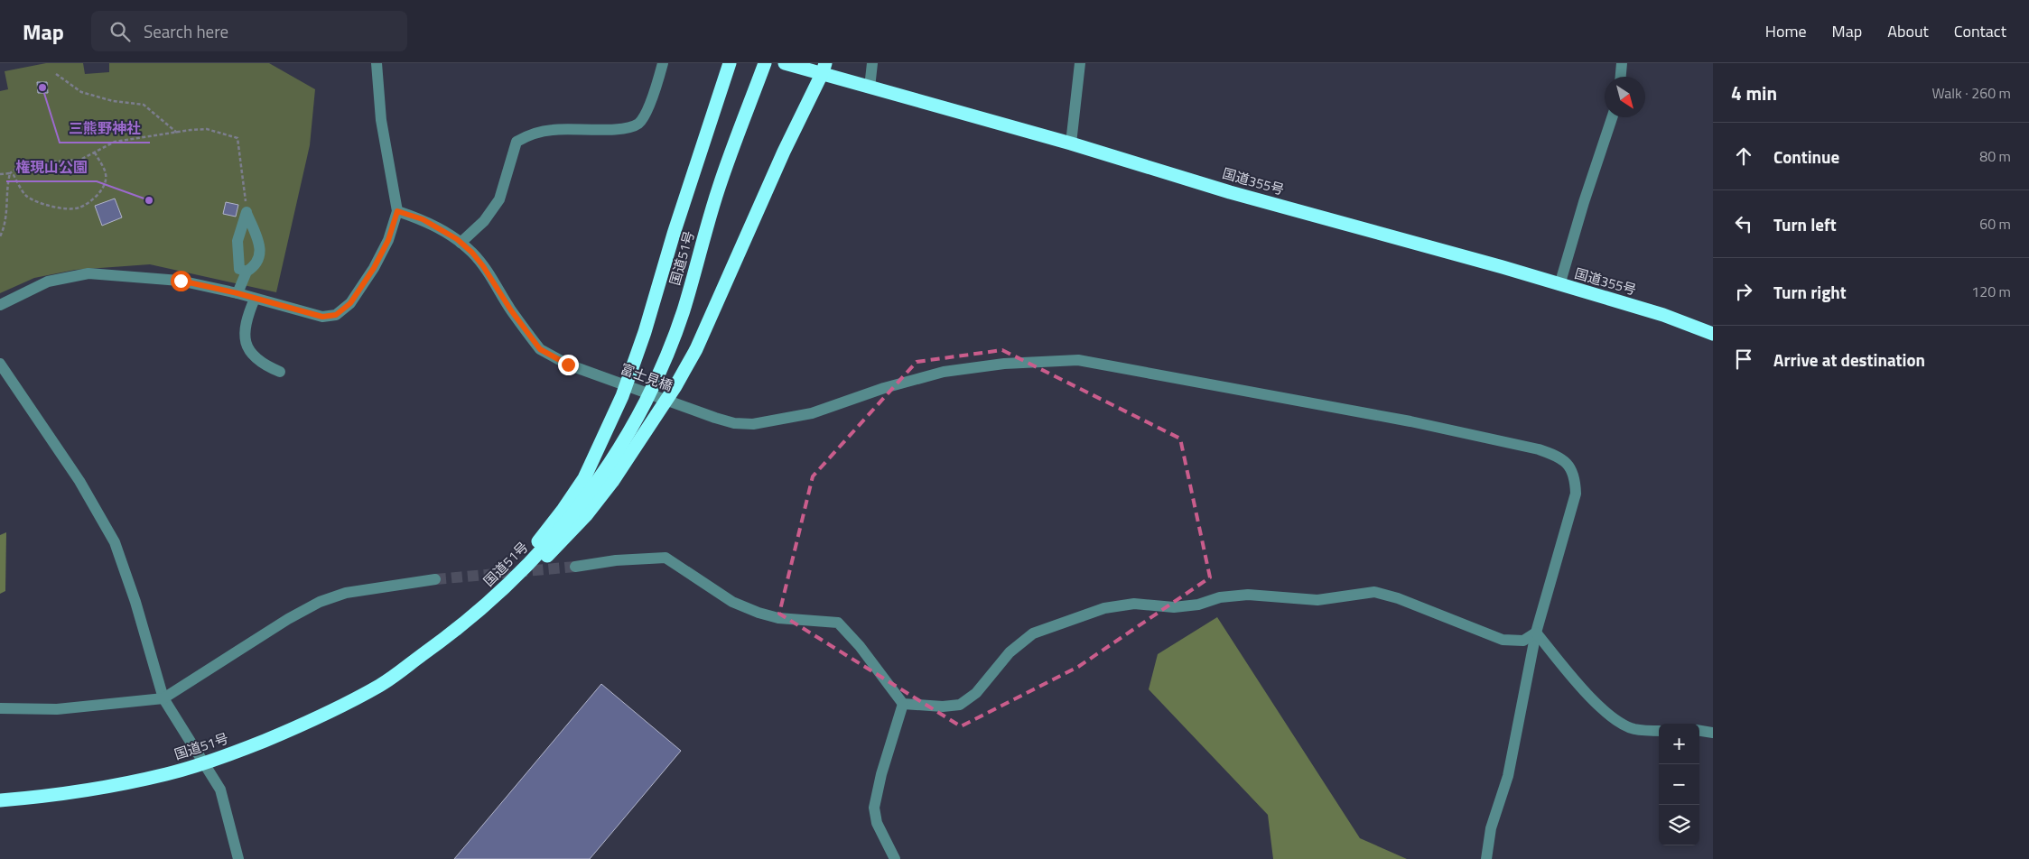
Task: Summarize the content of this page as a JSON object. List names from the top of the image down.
{
  "streets": {
    "highway": ["国道355号", "国道51号"],
    "street": ["富士見橋"]
  },
  "places": ["三熊野神社", "権現山公園"],
  "north": "bottom right",
  "page": {
    "header": "Map",
    "search": "Search here",
    "nav": [
      "Home",
      "Map",
      "About",
      "Contact"
    ],
    "heading": ["4 min", "Walk · 260 m"],
    "list": [
      ["Continue", "80 m"],
      ["Turn left", "60 m"],
      ["Turn right", "120 m"],
      "Arrive at destination"
    ],
    "map_buttons": ["+", "−"]
  }
}
